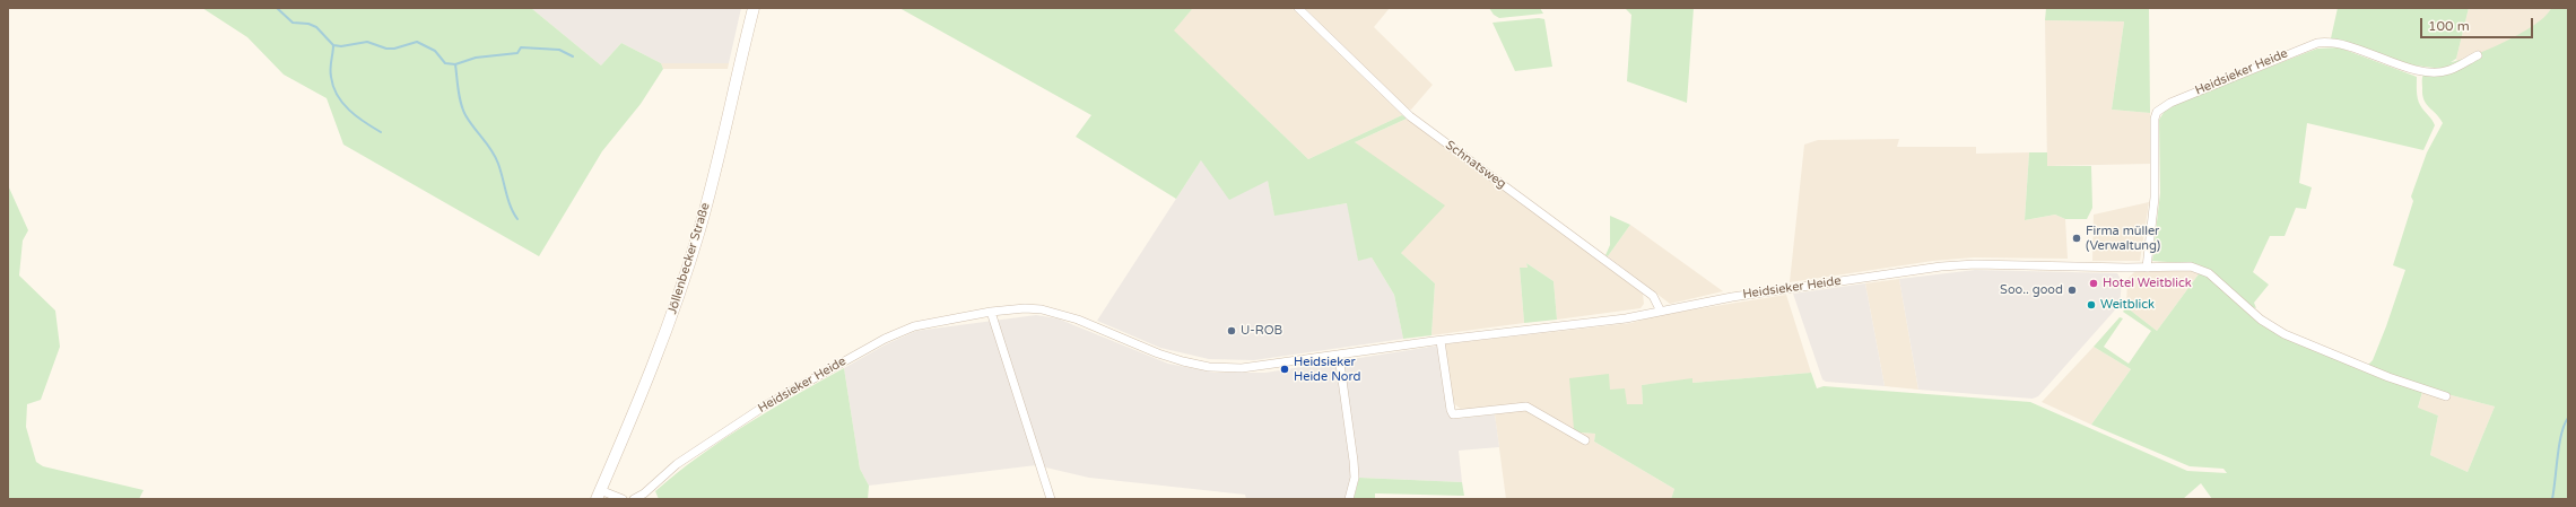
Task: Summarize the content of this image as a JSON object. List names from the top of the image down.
{
  "streets": {
    "main road": ["Jöllenbecker Straße"],
    "street": ["Heidsieker Heide", "Schnatsweg"]
  },
  "crossings": [
    ["Heidsieker Heide", "Schnatsweg"]
  ],
  "places": [
    "Firma müller (Verwaltung)",
    "Hotel Weitblick",
    "Soo.. good",
    "Weitblick",
    "U-ROB",
    "Heidsieker Heide Nord"
  ],
  "scale_bar": "100 m"
}
